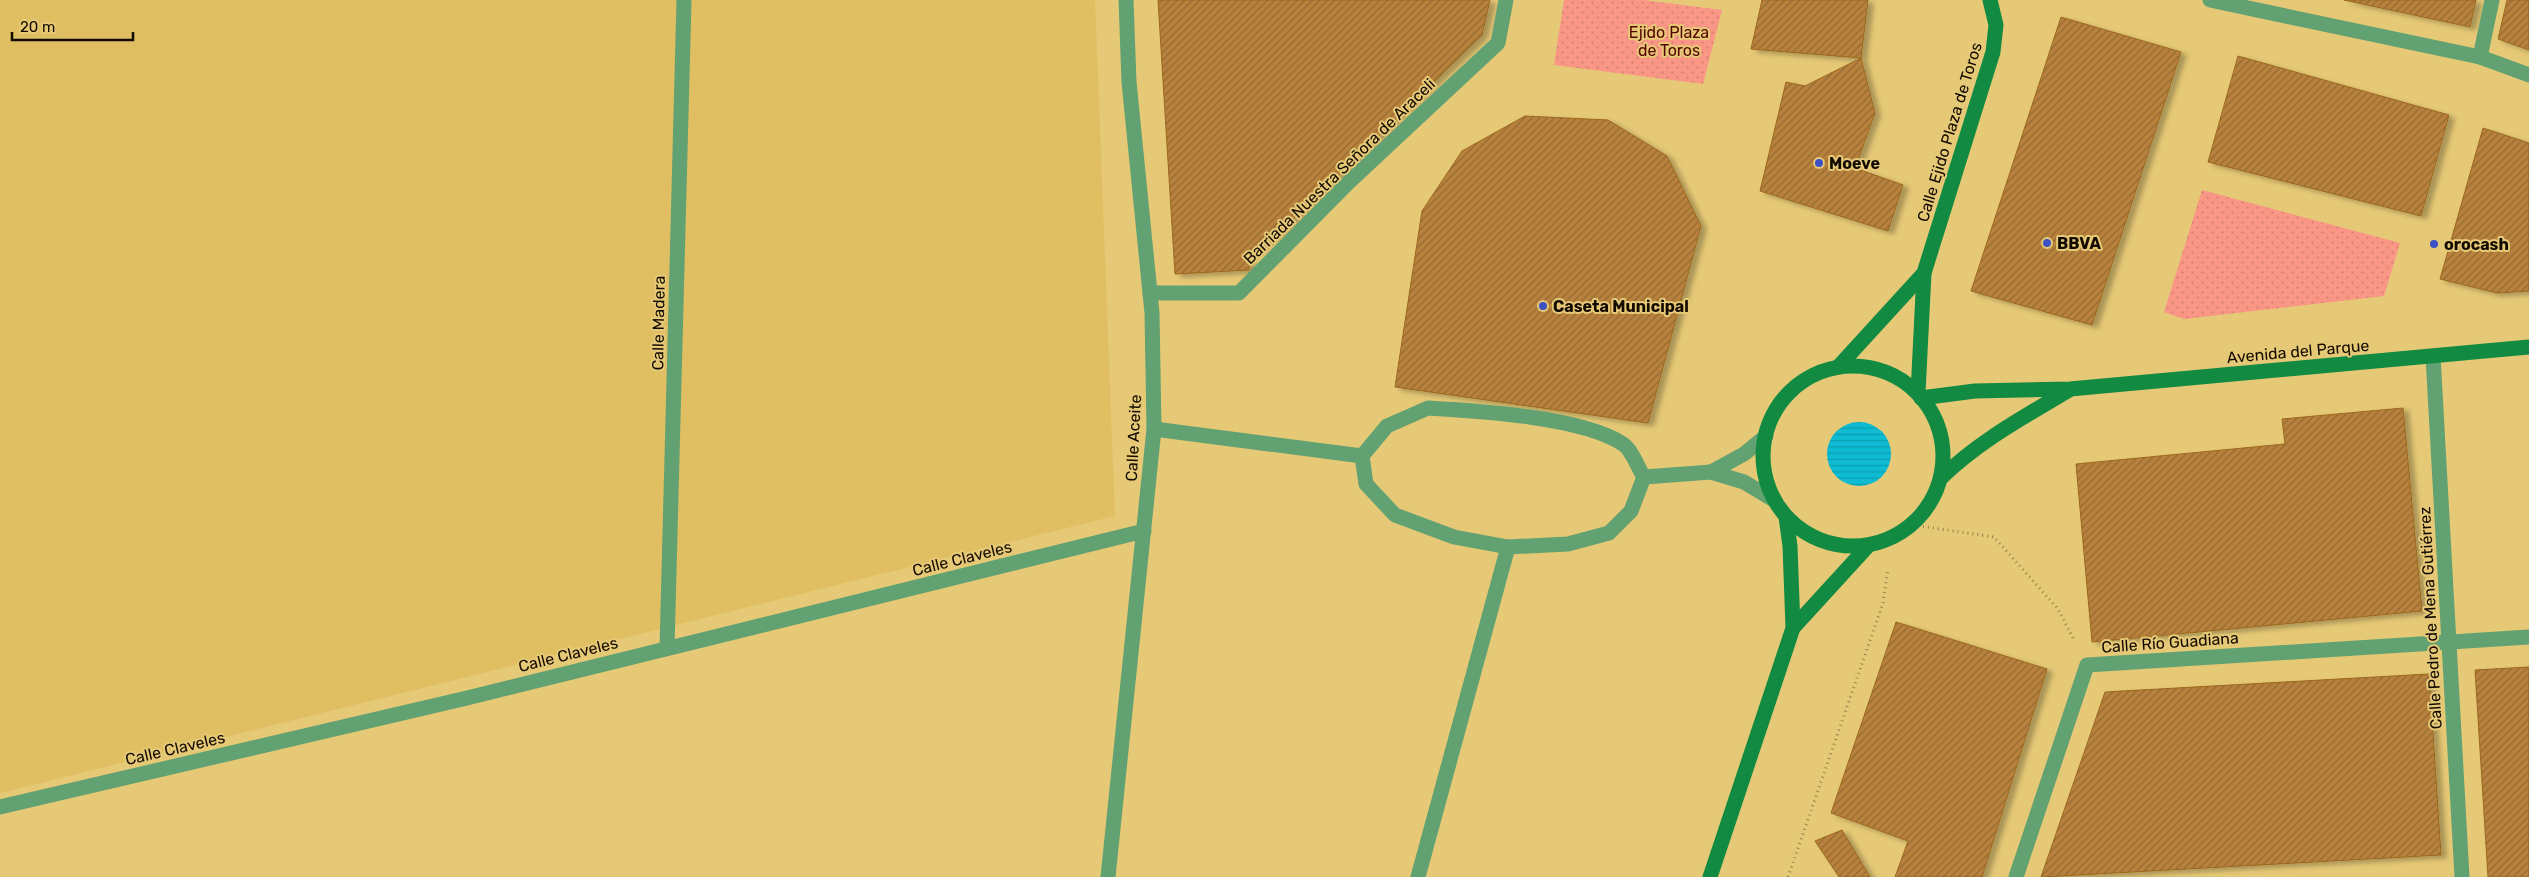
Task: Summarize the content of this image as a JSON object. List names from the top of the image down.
{
  "streets": {
    "street": [
      "Calle Ejido Plaza de Toros",
      "Barriada Nuestra Señora de Araceli",
      "Calle Madera",
      "Avenida del Parque",
      "Calle Aceite",
      "Calle Claveles",
      "Calle Pedro de Mena Gutiérrez",
      "Calle Río Guadiana"
    ]
  },
  "crossings": [
    ["Calle Ejido Plaza de Toros", "Avenida del Parque"],
    ["Barriada Nuestra Señora de Araceli", "Calle Aceite"],
    ["Calle Madera", "Calle Claveles"],
    ["Avenida del Parque", "Calle Pedro de Mena Gutiérrez"],
    ["Calle Aceite", "Calle Claveles"],
    ["Calle Pedro de Mena Gutiérrez", "Calle Río Guadiana"]
  ],
  "parks": ["Ejido Plaza de Toros"],
  "places": [
    "Moeve",
    "BBVA",
    "orocash",
    "Caseta Municipal"
  ],
  "scale_bar": "20 m"
}
